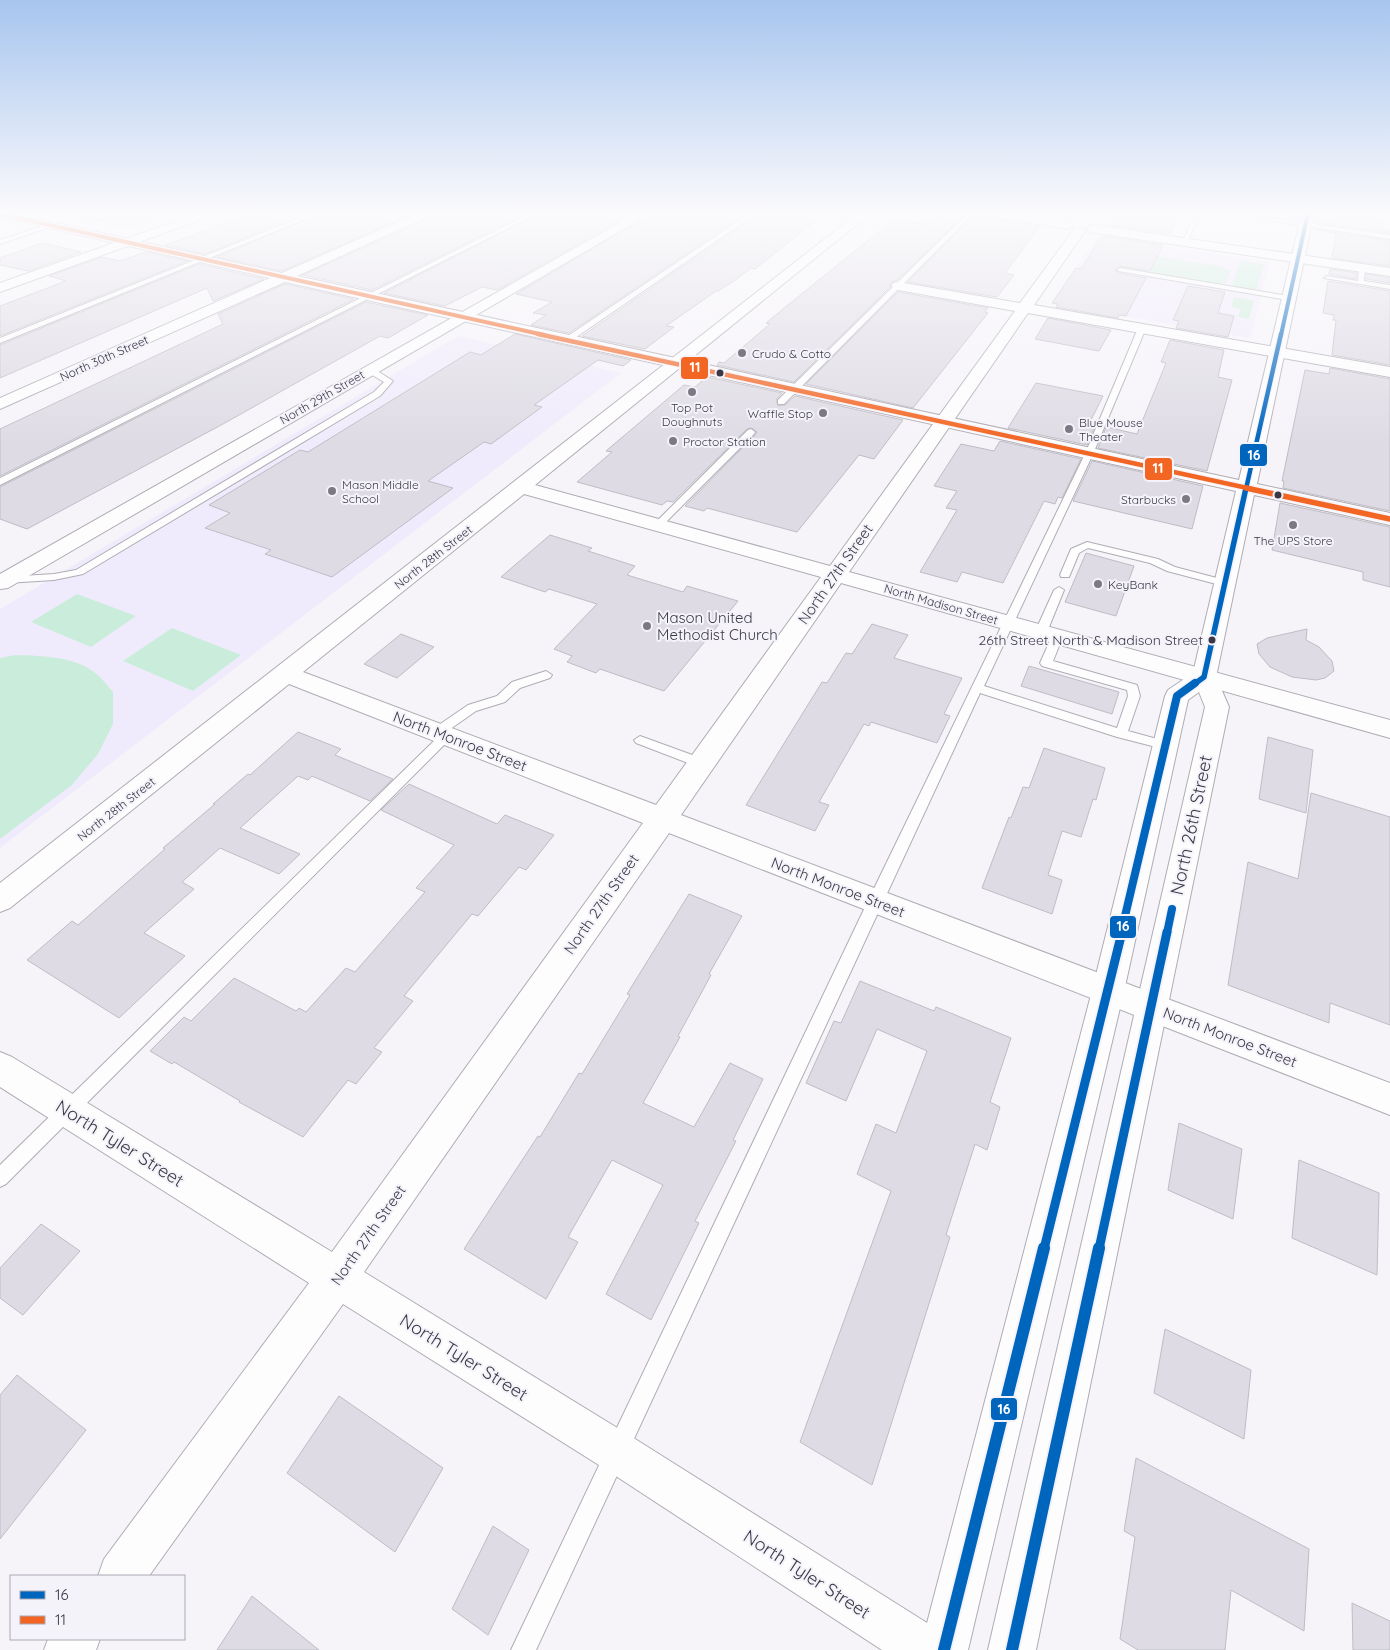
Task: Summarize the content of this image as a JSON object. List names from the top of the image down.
{
  "streets": {
    "street": [
      "North 30th Street",
      "North 29th Street",
      "North 28th Street",
      "North 27th Street",
      "North Madison Street",
      "North Monroe Street",
      "North 26th Street",
      "North Tyler Street"
    ]
  },
  "crossings": [
    ["North 28th Street", "North Madison Street"],
    ["North 28th Street", "North Monroe Street"],
    ["North 27th Street", "North Madison Street"],
    ["North 27th Street", "North Monroe Street"],
    ["North 27th Street", "North Tyler Street"],
    ["North Madison Street", "North 26th Street"],
    ["North Monroe Street", "North 26th Street"]
  ],
  "places": [
    "Crudo & Cotto",
    "Top Pot Doughnuts",
    "Waffle Stop",
    "Blue Mouse Theater",
    "Proctor Station",
    "Mason Middle School",
    "Starbucks",
    "The UPS Store",
    "KeyBank",
    "Mason United Methodist Church",
    "26th Street North & Madison Street"
  ],
  "lines": ["transit line 16", "transit line 11"],
  "legend": ["16", "11"]
}
